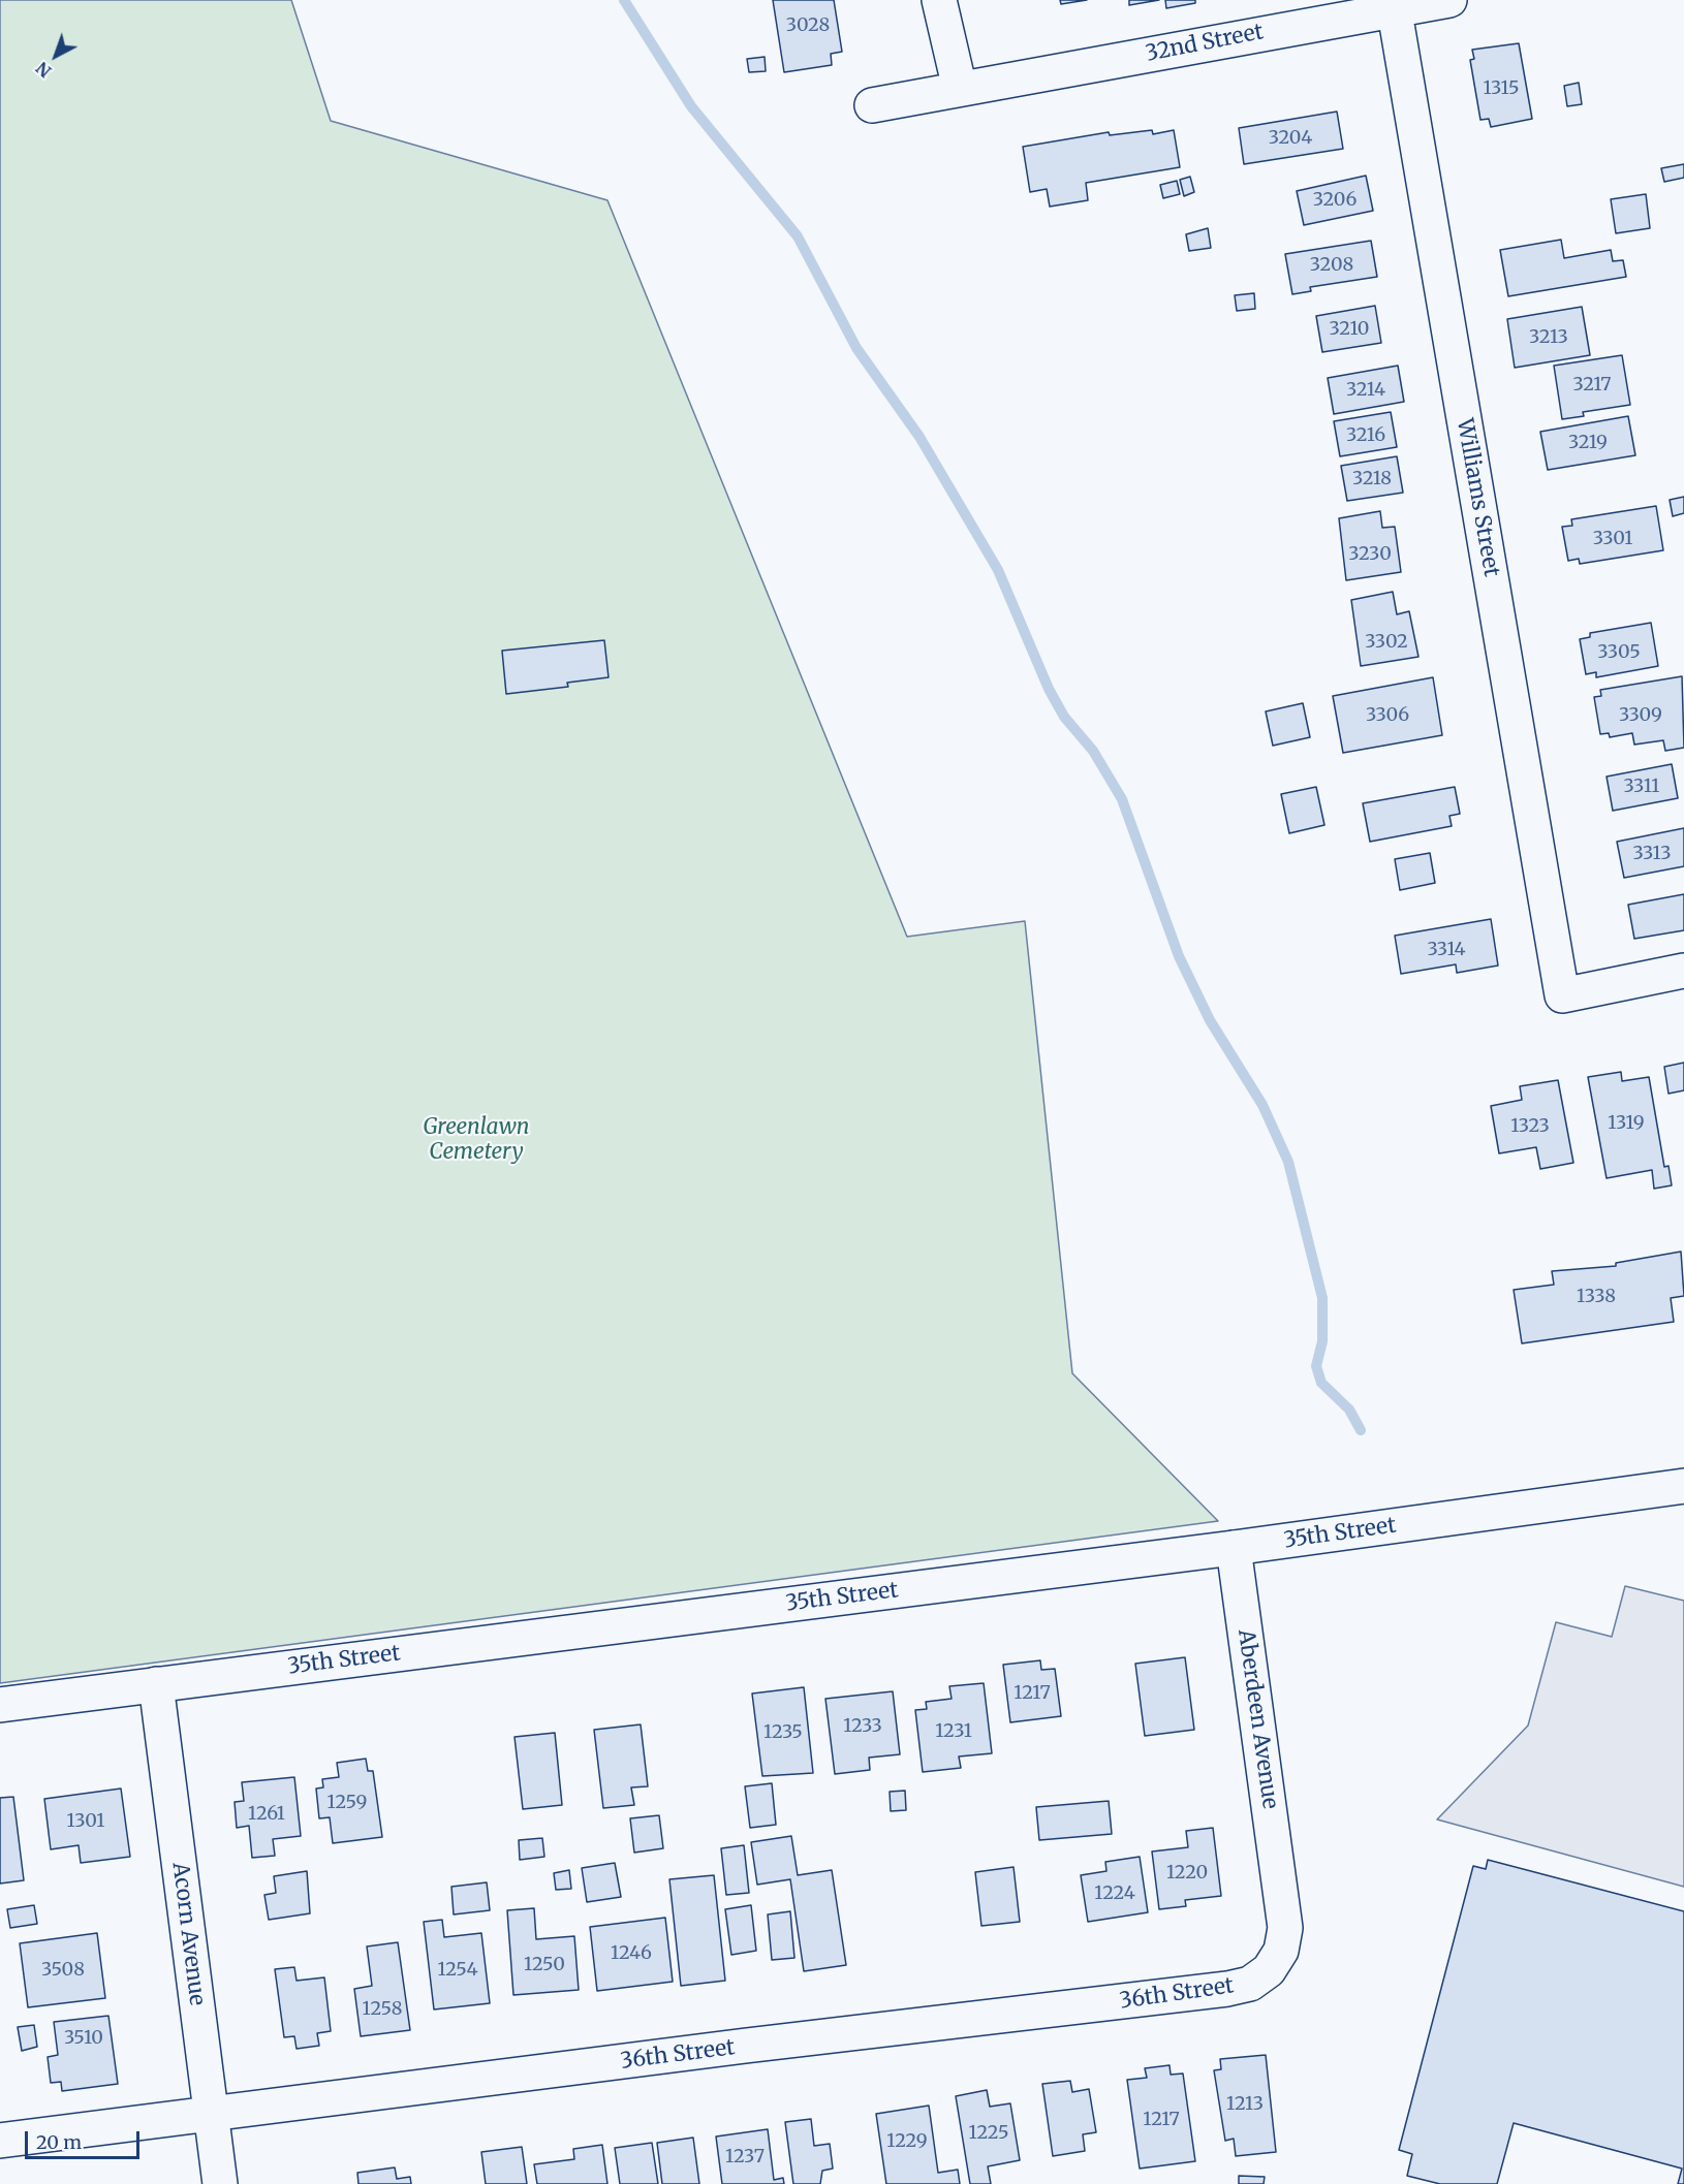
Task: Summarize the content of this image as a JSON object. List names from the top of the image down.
{
  "streets": {
    "street": [
      "32nd Street",
      "Williams Street",
      "35th Street",
      "Aberdeen Avenue",
      "Acorn Avenue",
      "36th Street"
    ]
  },
  "crossings": [
    ["32nd Street", "Williams Street"],
    ["35th Street", "Aberdeen Avenue"],
    ["35th Street", "Acorn Avenue"],
    ["Aberdeen Avenue", "36th Street"],
    ["Acorn Avenue", "36th Street"]
  ],
  "parks": ["Greenlawn Cemetery"],
  "house_numbers": [
    "3028",
    "1315",
    "3204",
    "3206",
    "3208",
    "3210",
    "3213",
    "3217",
    "3214",
    "3216",
    "3219",
    "3218",
    "3301",
    "3230",
    "3302",
    "3305",
    "3306",
    "3309",
    "3311",
    "3313",
    "3314",
    "1319",
    "1323",
    "1338",
    "1217",
    "1233",
    "1231",
    "1235",
    "1259",
    "1261",
    "1301",
    "1220",
    "1224",
    "1246",
    "1250",
    "3508",
    "1254",
    "1258",
    "3510",
    "1213",
    "1217",
    "1225",
    "1229",
    "1237"
  ],
  "scale_bar": "20 m",
  "north": "bottom left"
}
